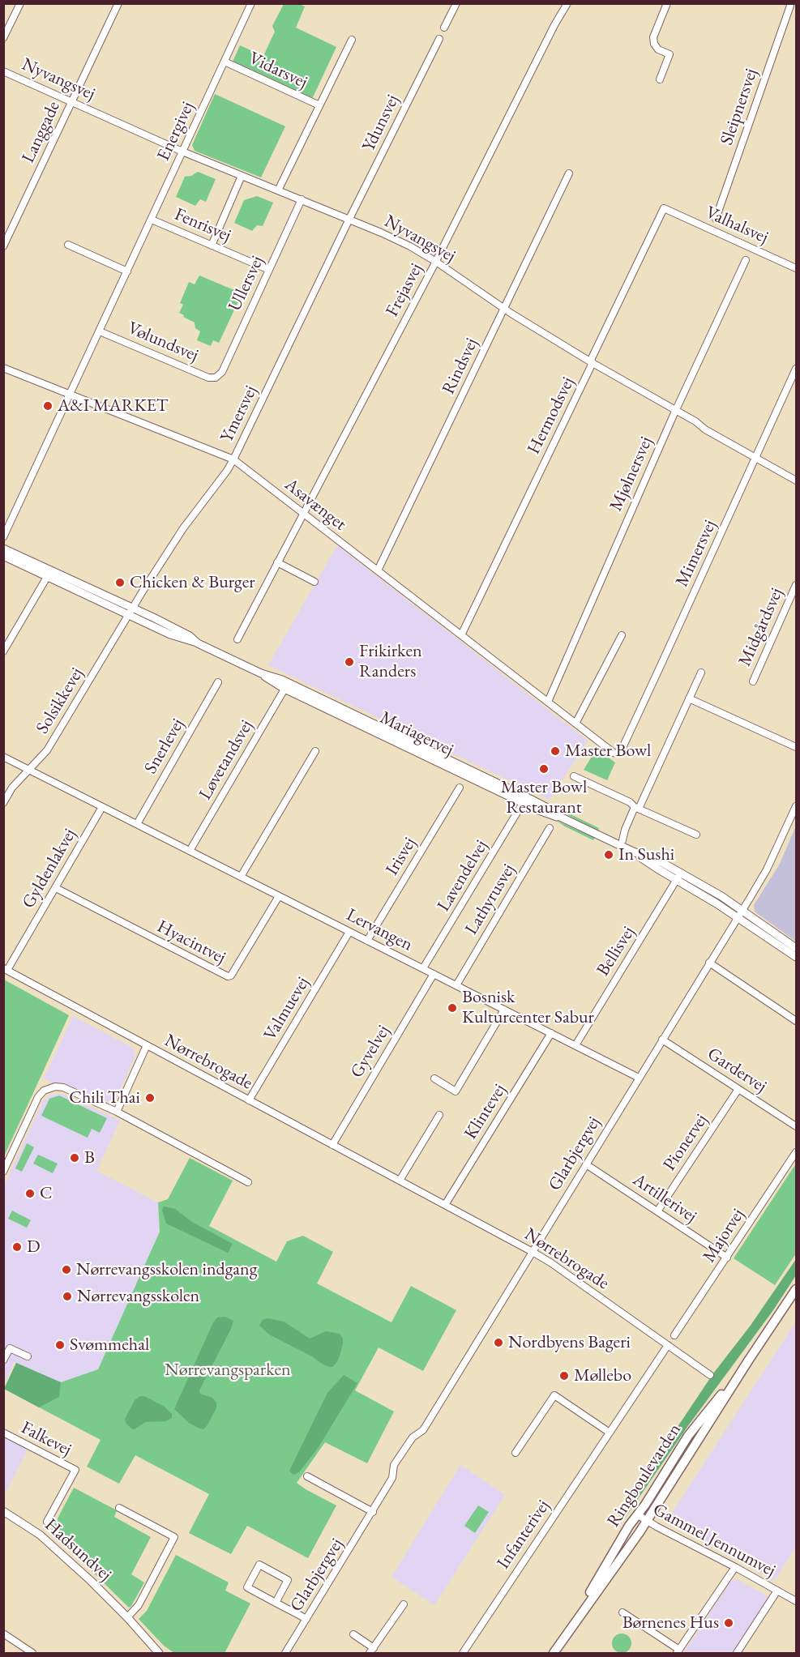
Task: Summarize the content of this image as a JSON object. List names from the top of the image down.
{
  "streets": {
    "main road": ["Ringboulevarden"],
    "street": [
      "Vidarsvej",
      "Nyvangsvej",
      "Sleipnersvej",
      "Ydunsvej",
      "Energivej",
      "Langgade",
      "Fenrisvej",
      "Valhalsvej",
      "Ullersvej",
      "Frejasvej",
      "Vølundsvej",
      "Rindsvej",
      "Ymersvej",
      "Hermodsvej",
      "Mjølnersvej",
      "Asavænget",
      "Mimersvej",
      "Midgårdsvej",
      "Solsikkevej",
      "Mariagervej",
      "Snerlevej",
      "Løvetandsvej",
      "Irisvej",
      "Gyldenlakvej",
      "Lavendelvej",
      "Lathyrusvej",
      "Lervangen",
      "Hyacintvej",
      "Bellisvej",
      "Valmuevej",
      "Gyvelvej",
      "Nørrebrogade",
      "Gardervej",
      "Klintevej",
      "Pionervej",
      "Glarbjergvej",
      "Artillerivej",
      "Majorvej",
      "Falkevej",
      "Infanterivej",
      "Gammel Jennumvej",
      "Hadsundvej"
    ]
  },
  "crossings": [
    ["Vidarsvej", "Nyvangsvej"],
    ["Vidarsvej", "Energivej"],
    ["Nyvangsvej", "Ydunsvej"],
    ["Nyvangsvej", "Energivej"],
    ["Nyvangsvej", "Langgade"],
    ["Nyvangsvej", "Ullersvej"],
    ["Nyvangsvej", "Frejasvej"],
    ["Nyvangsvej", "Rindsvej"],
    ["Nyvangsvej", "Ymersvej"],
    ["Nyvangsvej", "Hermodsvej"],
    ["Nyvangsvej", "Mjølnersvej"],
    ["Nyvangsvej", "Mimersvej"],
    ["Ydunsvej", "Ymersvej"],
    ["Energivej", "Fenrisvej"],
    ["Energivej", "Vølundsvej"],
    ["Energivej", "Asavænget"],
    ["Fenrisvej", "Ullersvej"],
    ["Valhalsvej", "Hermodsvej"],
    ["Ullersvej", "Vølundsvej"],
    ["Frejasvej", "Asavænget"],
    ["Rindsvej", "Asavænget"],
    ["Ymersvej", "Asavænget"],
    ["Ymersvej", "Solsikkevej"],
    ["Ymersvej", "Mariagervej"],
    ["Hermodsvej", "Asavænget"],
    ["Mjølnersvej", "Asavænget"],
    ["Asavænget", "Mimersvej"],
    ["Solsikkevej", "Mariagervej"],
    ["Solsikkevej", "Lervangen"],
    ["Mariagervej", "Løvetandsvej"],
    ["Mariagervej", "Lavendelvej"],
    ["Mariagervej", "Bellisvej"],
    ["Mariagervej", "Glarbjergvej"],
    ["Snerlevej", "Lervangen"],
    ["Løvetandsvej", "Lervangen"],
    ["Irisvej", "Lervangen"],
    ["Gyldenlakvej", "Lervangen"],
    ["Gyldenlakvej", "Hyacintvej"],
    ["Gyldenlakvej", "Nørrebrogade"],
    ["Lavendelvej", "Lervangen"],
    ["Lathyrusvej", "Lervangen"],
    ["Lervangen", "Hyacintvej"],
    ["Lervangen", "Bellisvej"],
    ["Lervangen", "Valmuevej"],
    ["Lervangen", "Gyvelvej"],
    ["Lervangen", "Klintevej"],
    ["Lervangen", "Glarbjergvej"],
    ["Valmuevej", "Nørrebrogade"],
    ["Gyvelvej", "Nørrebrogade"],
    ["Nørrebrogade", "Klintevej"],
    ["Nørrebrogade", "Glarbjergvej"],
    ["Nørrebrogade", "Infanterivej"],
    ["Gardervej", "Pionervej"],
    ["Gardervej", "Glarbjergvej"],
    ["Pionervej", "Artillerivej"],
    ["Glarbjergvej", "Artillerivej"],
    ["Artillerivej", "Majorvej"],
    ["Ringboulevarden", "Gammel Jennumvej"]
  ],
  "parks": ["Nørrevangsparken"],
  "places": [
    "A&I MARKET",
    "Chicken & Burger",
    "Frikirken Randers",
    "Master Bowl",
    "Master Bowl Restaurant",
    "In Sushi",
    "Bosnisk Kulturcenter Sabur",
    "Chili Thai",
    "B",
    "C",
    "D",
    "Nørrevangsskolen indgang",
    "Nørrevangsskolen",
    "Nordbyens Bageri",
    "Svømmehal",
    "Møllebo",
    "Børnenes Hus"
  ]
}
